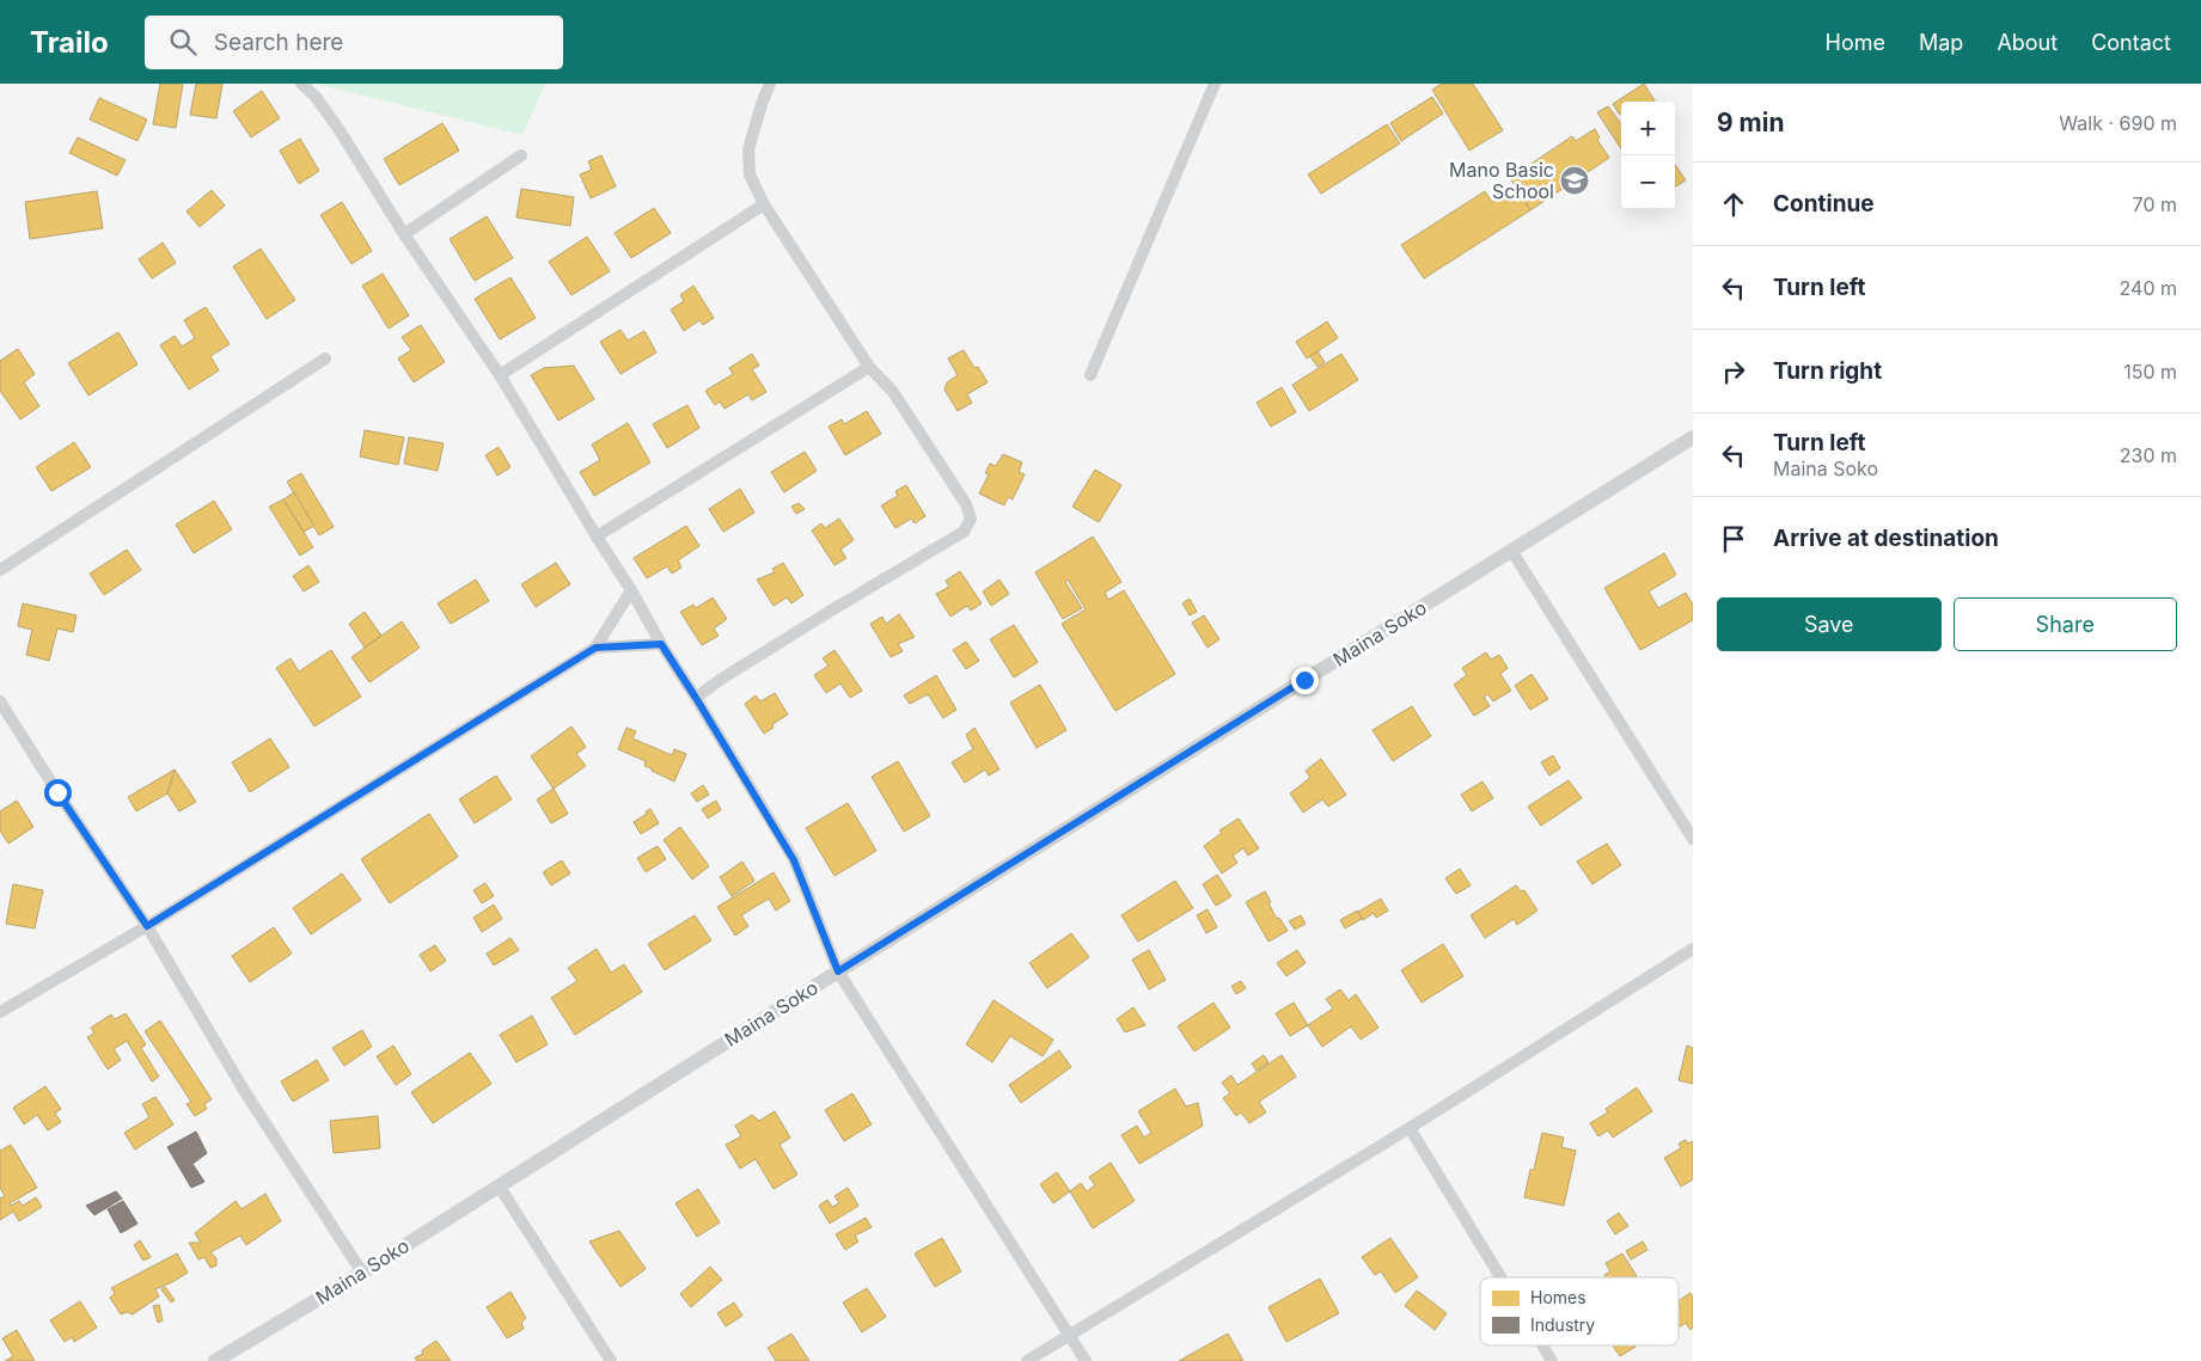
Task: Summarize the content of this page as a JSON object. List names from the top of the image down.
{
  "streets": {
    "street": ["Maina Soko"]
  },
  "places": {
    "school or university": ["Mano Basic School"]
  },
  "legend": ["Homes", "Industry"],
  "page": {
    "header": "Trailo",
    "search": "Search here",
    "nav": [
      "Home",
      "Map",
      "About",
      "Contact"
    ],
    "heading": ["9 min", "Walk · 690 m"],
    "map_buttons": ["+", "−"],
    "list": [
      ["Continue", "70 m"],
      ["Turn left", "240 m"],
      ["Turn right", "150 m"],
      ["Turn left", "Maina Soko", "230 m"],
      "Arrive at destination"
    ],
    "buttons": ["Save", "Share"]
  }
}
